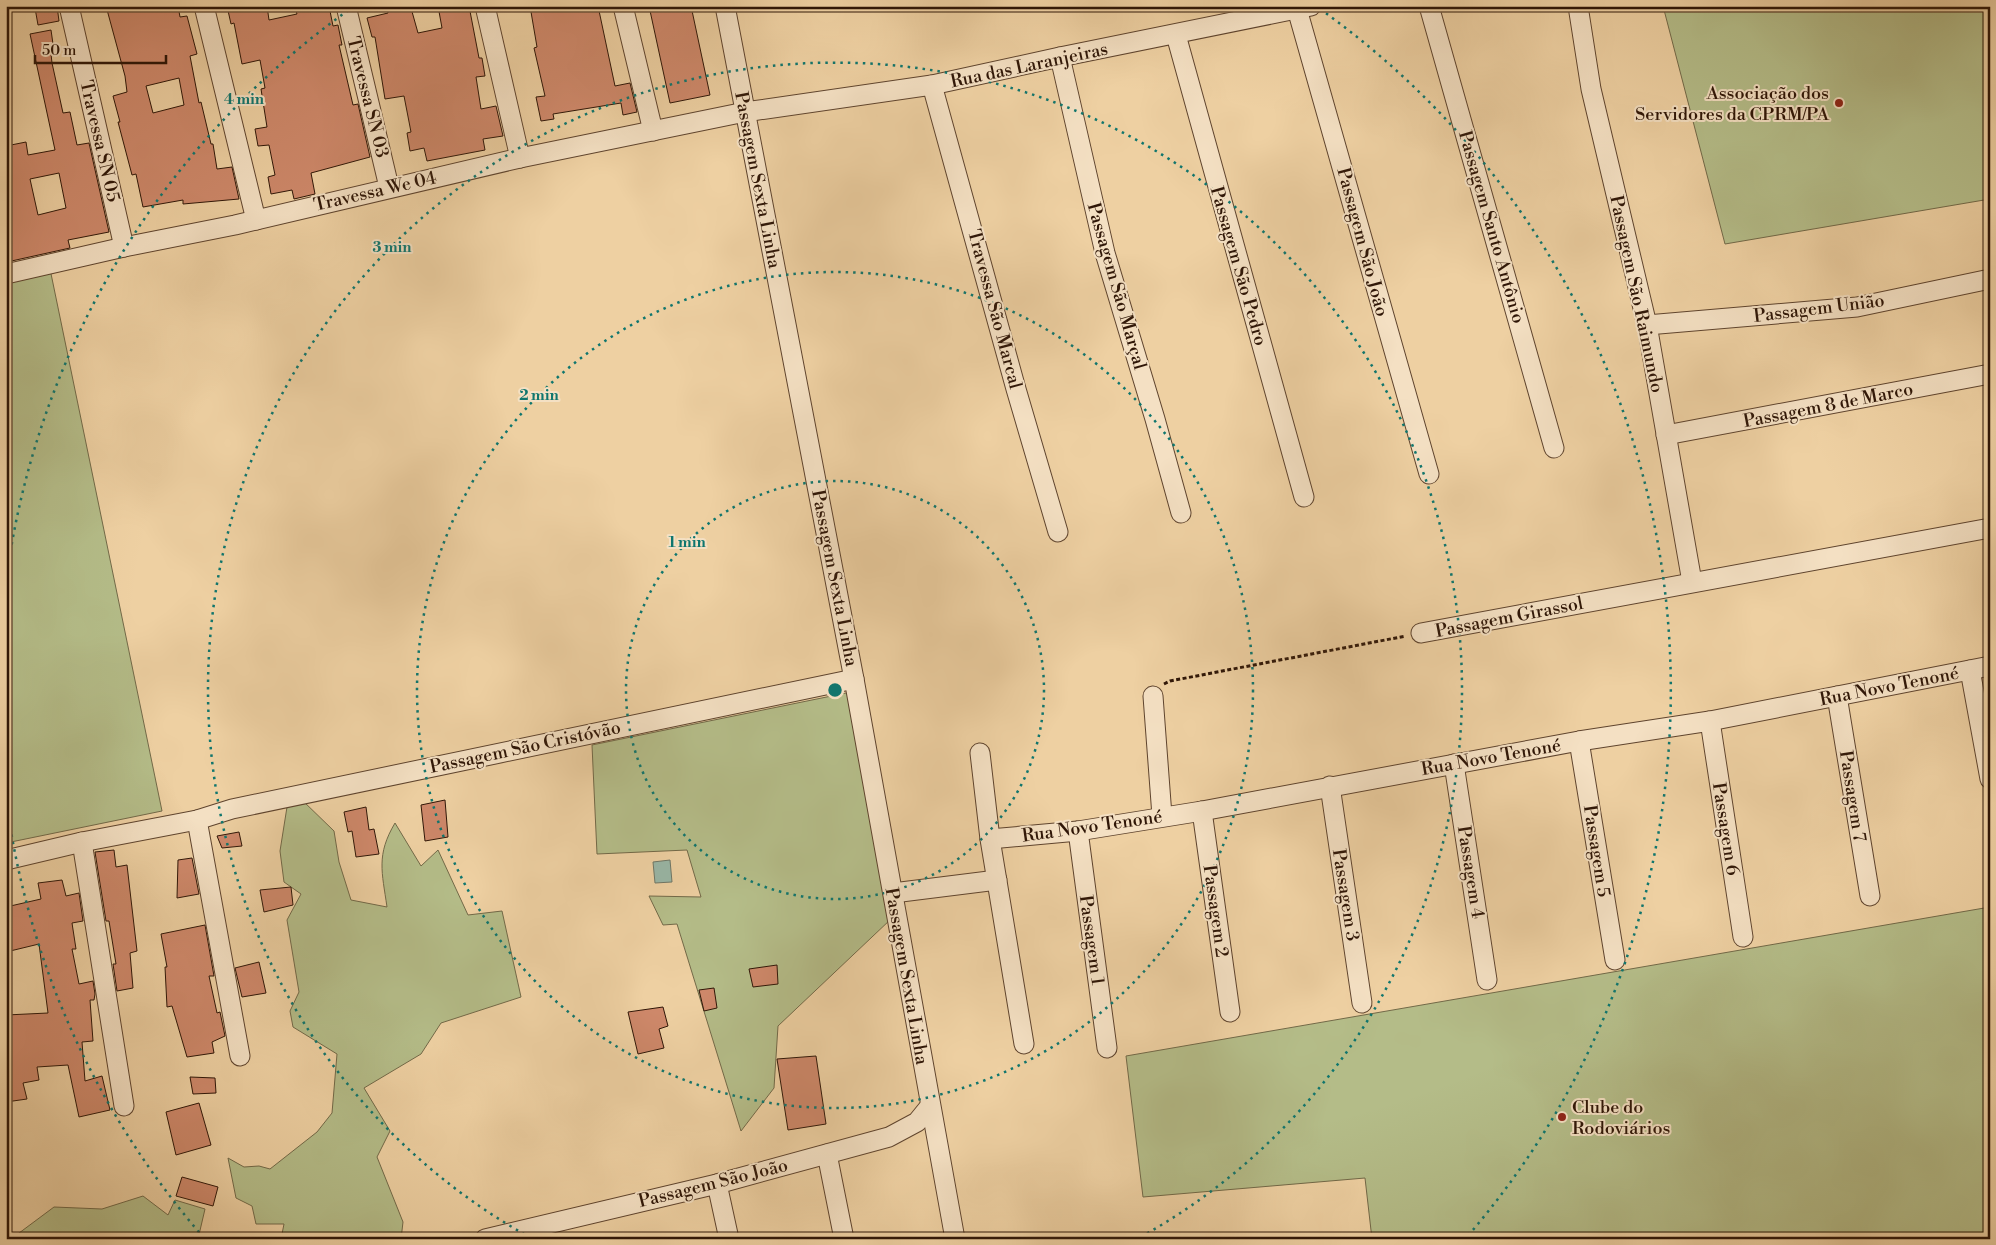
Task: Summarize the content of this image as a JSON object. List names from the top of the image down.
{
  "streets": {
    "street": [
      "Rua das Laranjeiras",
      "Travessa SN 03",
      "Travessa SN 05",
      "Passagem Sexta Linha",
      "Travessa We 04",
      "Passagem Santo Antônio",
      "Passagem São João",
      "Passagem São Pedro",
      "Passagem São Marçal",
      "Passagem São Raimundo",
      "Passagem União",
      "Travessa São Marcal",
      "Passagem 8 de Marco",
      "Passagem Girassol",
      "Rua Novo Tenoné",
      "Passagem São Cristóvão",
      "Passagem 7",
      "Passagem 6",
      "Passagem 5",
      "Passagem 4",
      "Passagem 3",
      "Passagem 2",
      "Passagem 1"
    ]
  },
  "crossings": [
    ["Rua das Laranjeiras", "Passagem Sexta Linha"],
    ["Rua das Laranjeiras", "Travessa We 04"],
    ["Rua das Laranjeiras", "Passagem São João"],
    ["Rua das Laranjeiras", "Passagem São Pedro"],
    ["Rua das Laranjeiras", "Passagem São Marçal"],
    ["Rua das Laranjeiras", "Travessa São Marcal"],
    ["Travessa SN 03", "Travessa We 04"],
    ["Travessa SN 05", "Travessa We 04"],
    ["Passagem Sexta Linha", "Travessa We 04"],
    ["Passagem Sexta Linha", "Passagem São João"],
    ["Passagem Sexta Linha", "Passagem São Cristóvão"],
    ["Passagem São Raimundo", "Passagem União"],
    ["Passagem São Raimundo", "Passagem 8 de Marco"],
    ["Passagem São Raimundo", "Passagem Girassol"],
    ["Rua Novo Tenoné", "Passagem 7"],
    ["Rua Novo Tenoné", "Passagem 6"],
    ["Rua Novo Tenoné", "Passagem 5"],
    ["Rua Novo Tenoné", "Passagem 4"],
    ["Rua Novo Tenoné", "Passagem 3"],
    ["Rua Novo Tenoné", "Passagem 2"],
    ["Rua Novo Tenoné", "Passagem 1"]
  ],
  "places": ["Associação dos Servidores da CPRM/PA", "Clube do Rodoviários"],
  "scale_bar": "50 m",
  "rings": [
    "4 min",
    "3 min",
    "2 min",
    "1 min"
  ]
}
